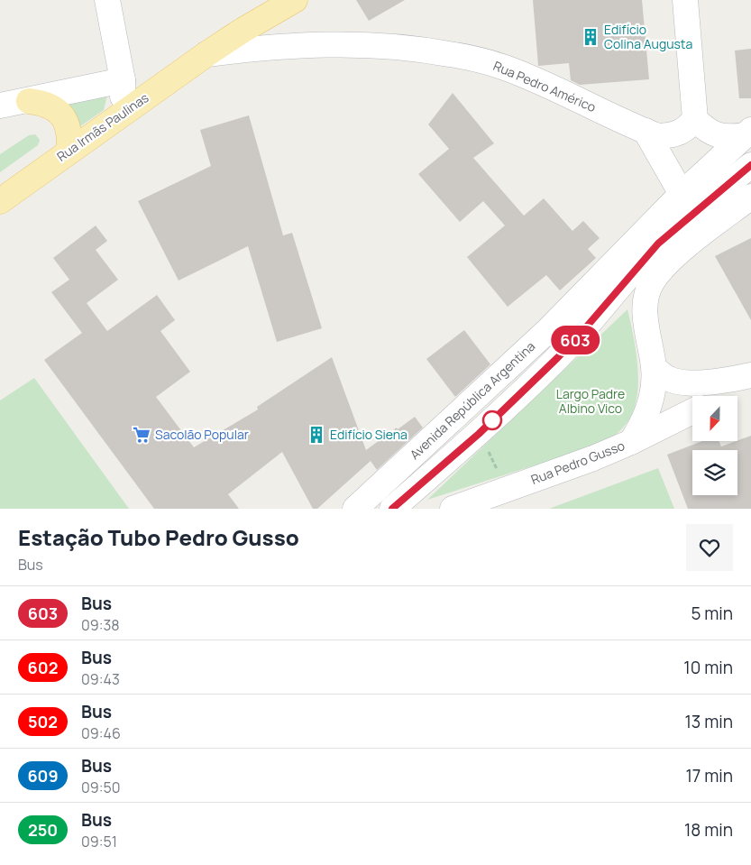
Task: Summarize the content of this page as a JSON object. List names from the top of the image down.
{
  "streets": {
    "main road": ["Rua Irmãs Paulinas"],
    "street": ["Rua Pedro Américo", "Avenida República Argentina", "Rua Pedro Gusso"]
  },
  "crossings": [
    ["Rua Pedro Américo", "Rua Irmãs Paulinas"]
  ],
  "parks": ["Largo Padre Albino Vico"],
  "places": {
    "building": ["Edifício Colina Augusta", "Edifício Siena"],
    "supermarket": ["Sacolão Popular"]
  },
  "lines": ["bus line 603"],
  "north": "bottom",
  "page": {
    "on_map": "603",
    "heading": ["Estação Tubo Pedro Gusso", "Bus"],
    "list": [
      {
        "mark": "603",
        "name": "Bus",
        "note": "09:38",
        "value": "5 min"
      },
      {
        "mark": "602",
        "name": "Bus",
        "note": "09:43",
        "value": "10 min"
      },
      {
        "mark": "502",
        "name": "Bus",
        "note": "09:46",
        "value": "13 min"
      },
      {
        "mark": "609",
        "name": "Bus",
        "note": "09:50",
        "value": "17 min"
      },
      {
        "mark": "250",
        "name": "Bus",
        "note": "09:51",
        "value": "18 min"
      }
    ]
  }
}
